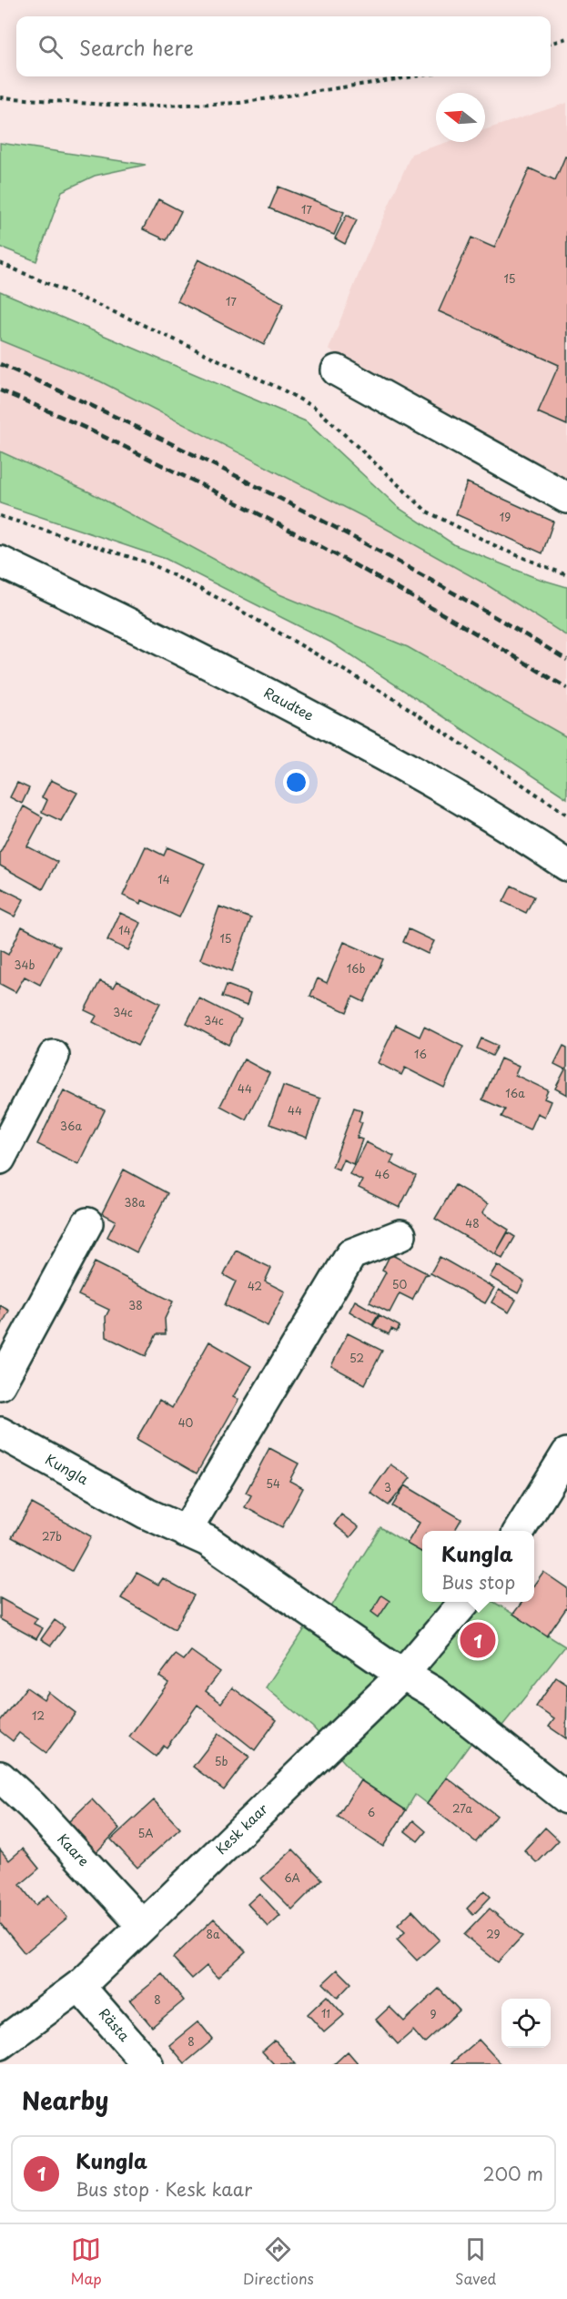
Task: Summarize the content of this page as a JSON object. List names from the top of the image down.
{
  "streets": {
    "street": [
      "Raudtee",
      "Kungla",
      "Kesk kaar",
      "Kaare",
      "Rästa"
    ]
  },
  "crossings": [
    ["Kungla", "Kesk kaar"],
    ["Kesk kaar", "Kaare"],
    ["Kesk kaar", "Rästa"]
  ],
  "house_numbers": [
    "17",
    "15",
    "17",
    "19",
    "14",
    "14",
    "15",
    "34b",
    "16b",
    "34c",
    "34c",
    "16",
    "44",
    "16a",
    "44",
    "36a",
    "46",
    "38a",
    "48",
    "50",
    "42",
    "38",
    "52",
    "40",
    "54",
    "3",
    "27b",
    "12",
    "5b",
    "27a",
    "6",
    "5A",
    "6A",
    "8a",
    "29",
    "8",
    "11",
    "9",
    "8"
  ],
  "north": "left",
  "page": {
    "search": "Search here",
    "popup": ["Kungla", "Bus stop"],
    "pins": "1",
    "heading": "Nearby",
    "list": [
      {
        "mark": "1",
        "name": "Kungla",
        "note": "Bus stop · Kesk kaar",
        "value": "200 m"
      }
    ],
    "nav": ["Map", "Directions", "Saved"]
  }
}
